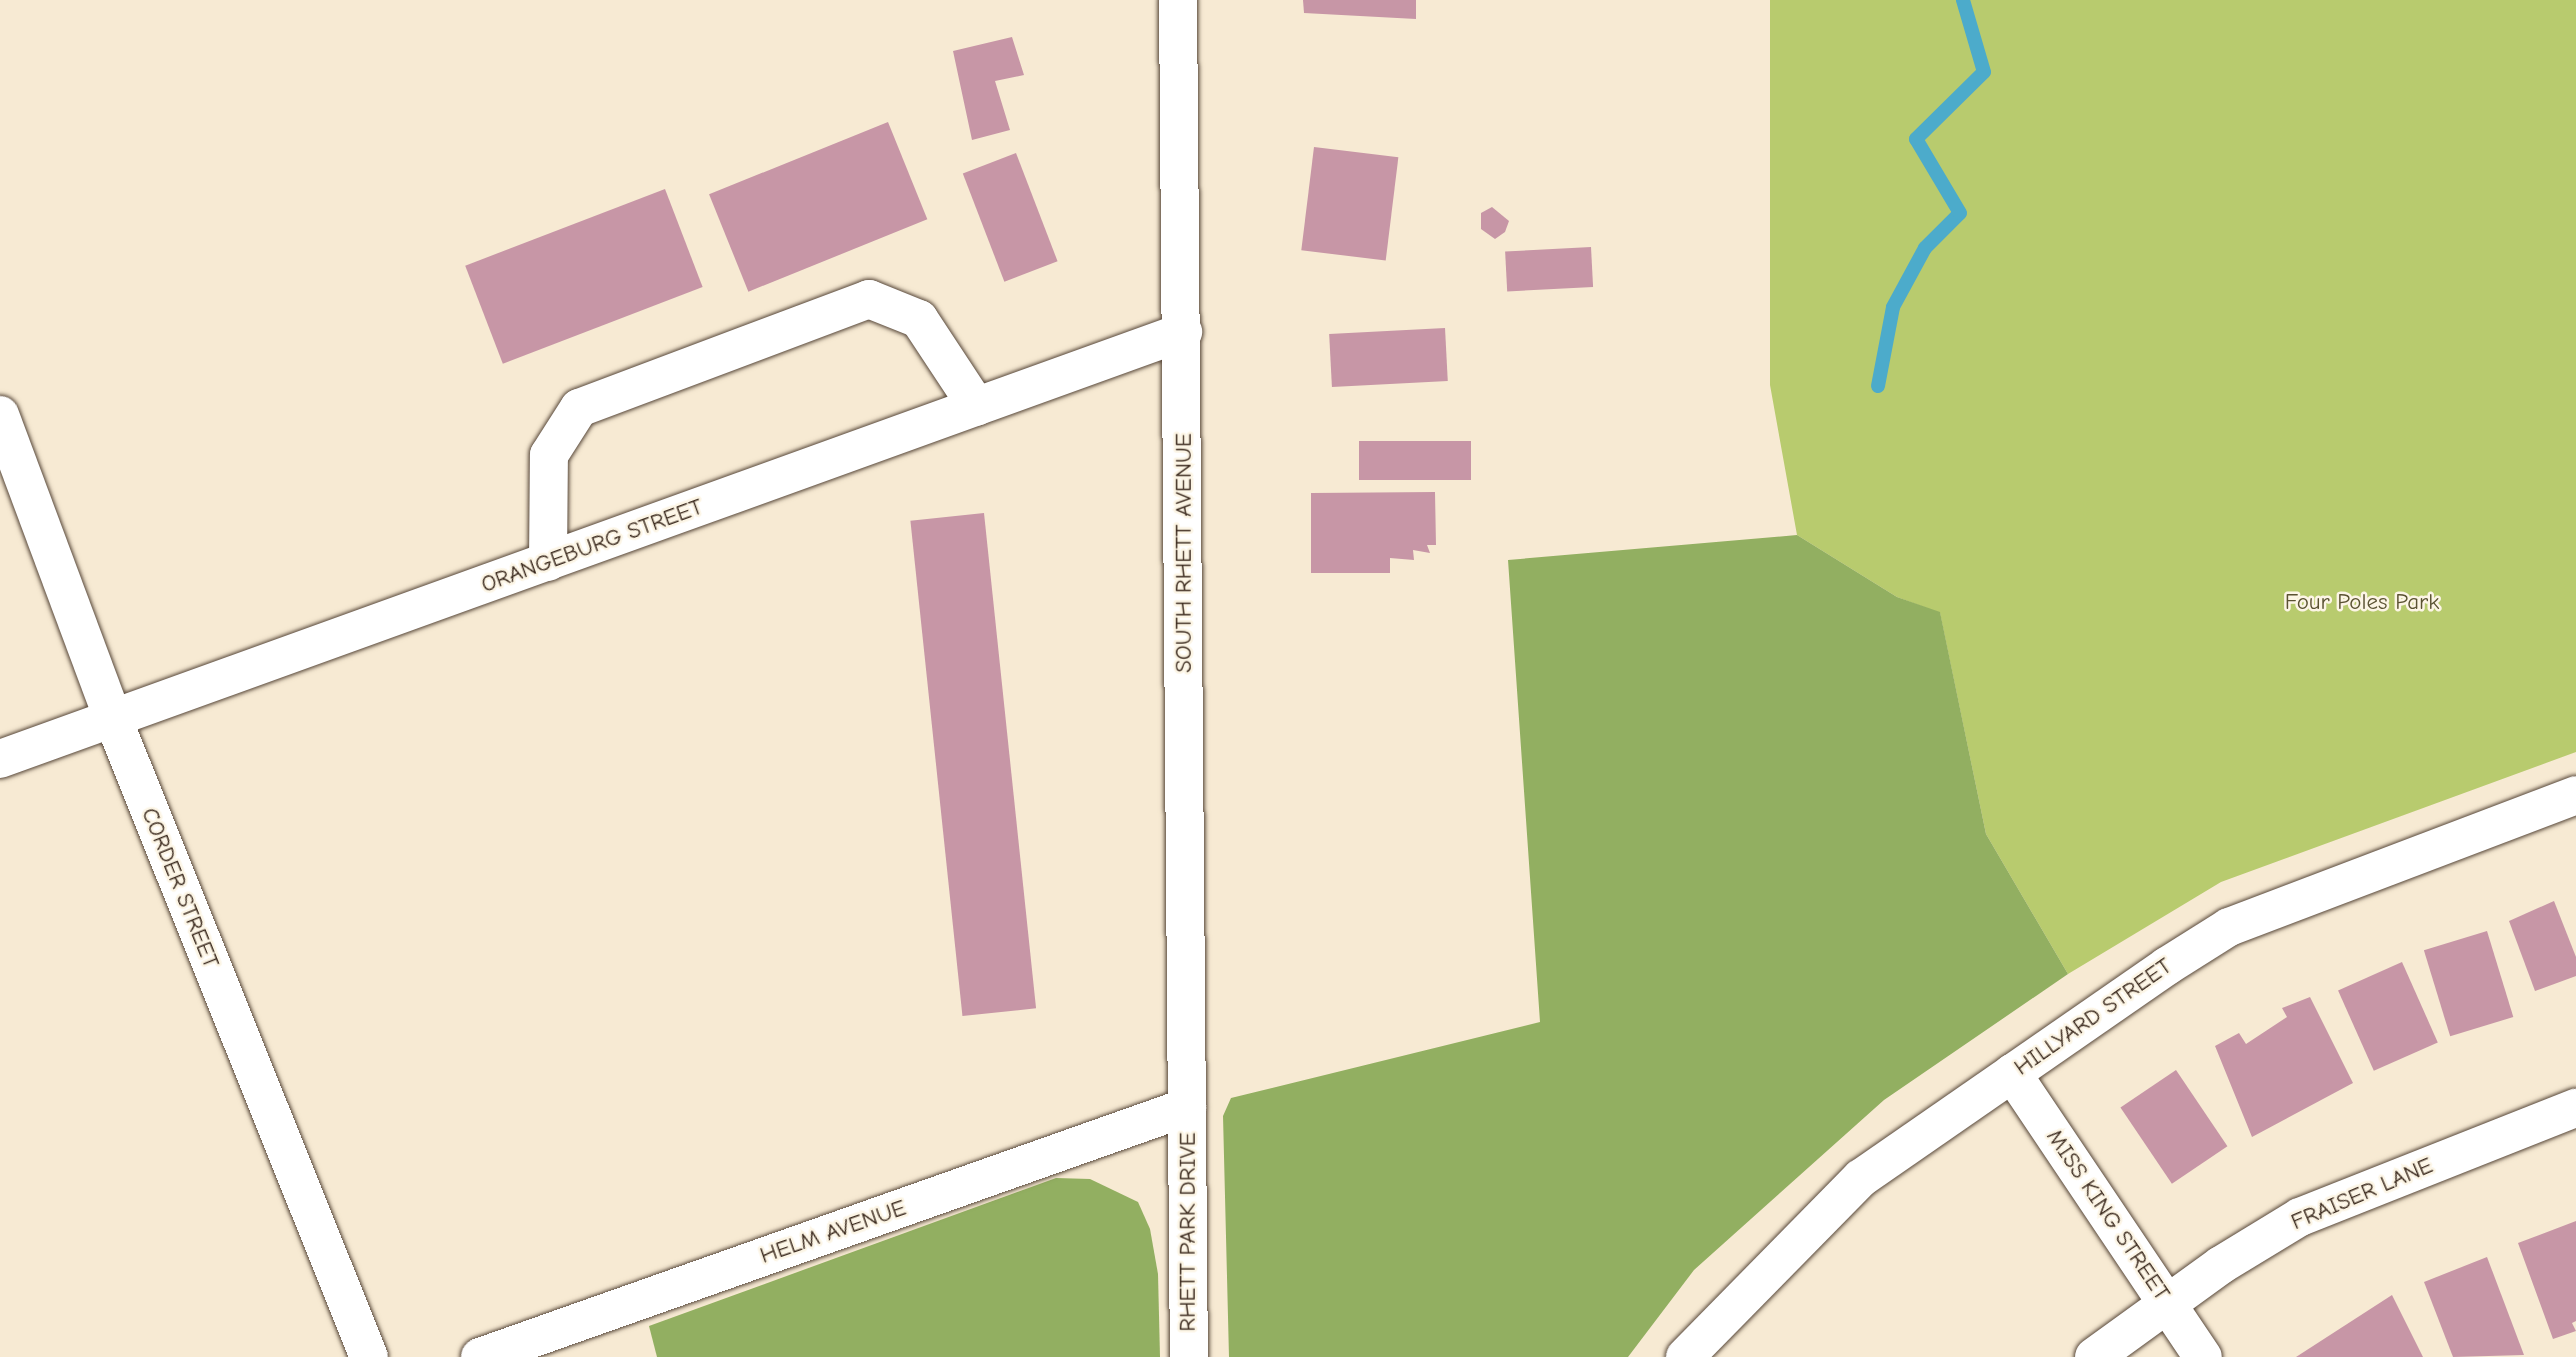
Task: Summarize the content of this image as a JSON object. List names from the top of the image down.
{
  "streets": {
    "street": [
      "ORANGEBURG STREET",
      "SOUTH RHETT AVENUE",
      "CORDER STREET",
      "HILLYARD STREET",
      "FRAISER LANE",
      "MISS KING STREET",
      "HELM AVENUE",
      "RHETT PARK DRIVE"
    ]
  },
  "crossings": [
    ["ORANGEBURG STREET", "SOUTH RHETT AVENUE"],
    ["ORANGEBURG STREET", "CORDER STREET"],
    ["SOUTH RHETT AVENUE", "HELM AVENUE"],
    ["SOUTH RHETT AVENUE", "RHETT PARK DRIVE"],
    ["HILLYARD STREET", "MISS KING STREET"],
    ["FRAISER LANE", "MISS KING STREET"],
    ["HELM AVENUE", "RHETT PARK DRIVE"]
  ],
  "parks": ["Four Poles Park"]
}
